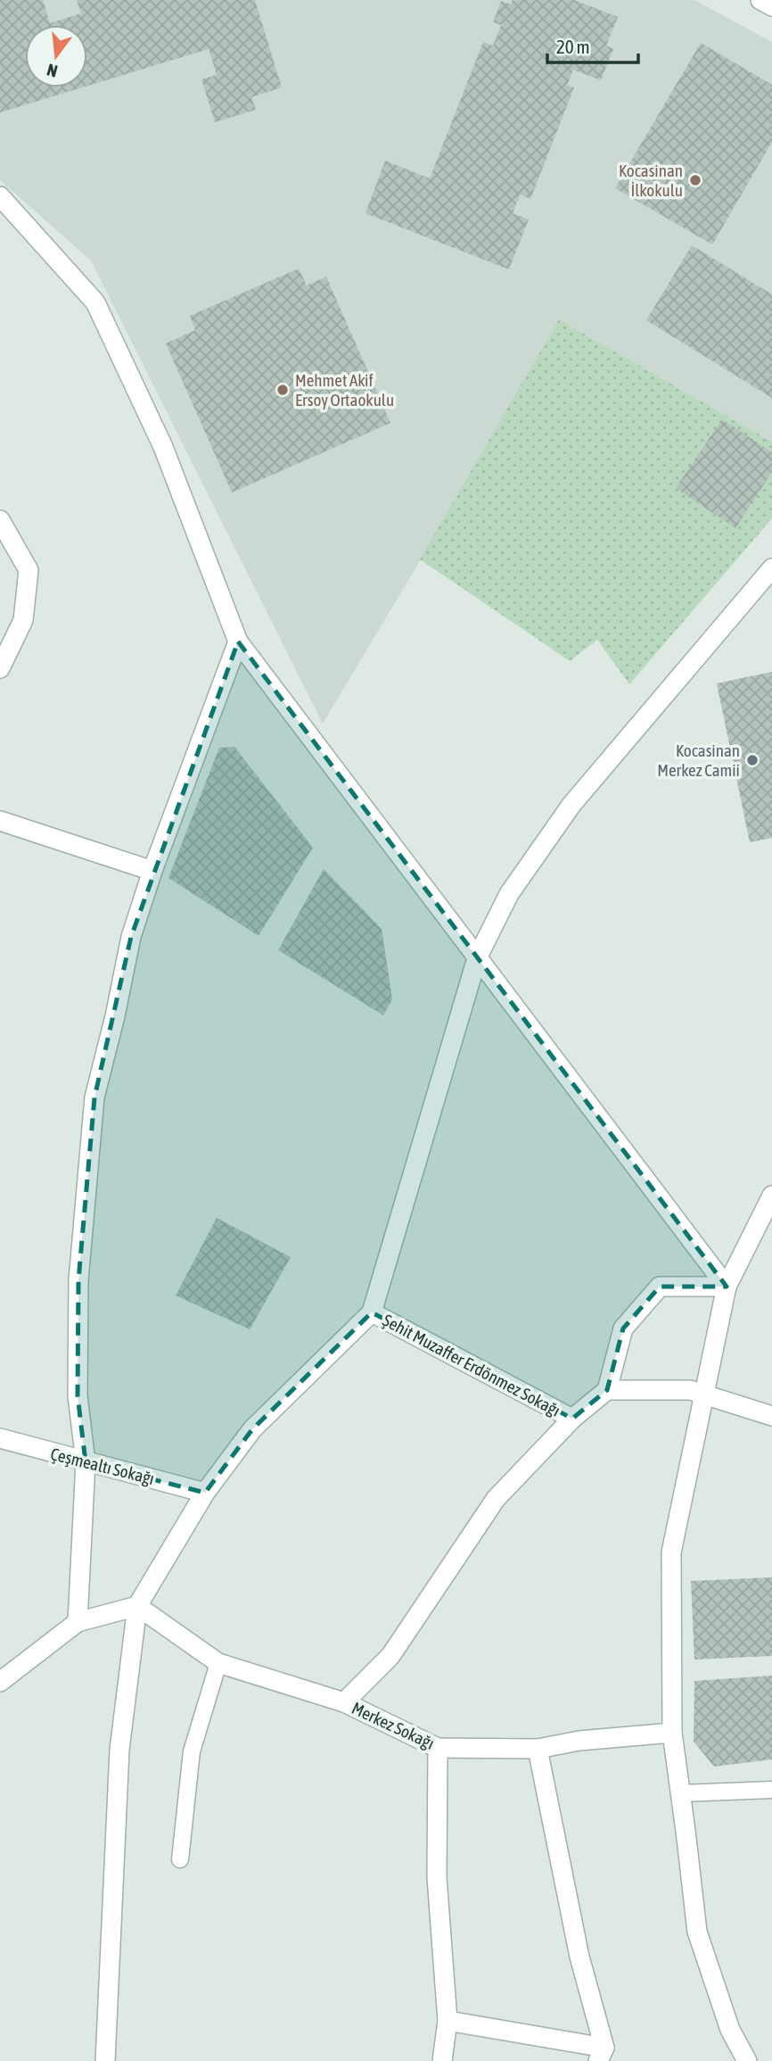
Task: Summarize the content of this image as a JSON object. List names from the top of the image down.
{
  "streets": {
    "street": ["Şehit Muzaffer Erdönmez Sokağı", "Çeşmealtı Sokağı", "Merkez Sokağı"]
  },
  "places": ["Kocasinan İlkokulu", "Mehmet Akif Ersoy Ortaokulu", "Kocasinan Merkez Camii"],
  "scale_bar": "20 m",
  "north": "bottom"
}
